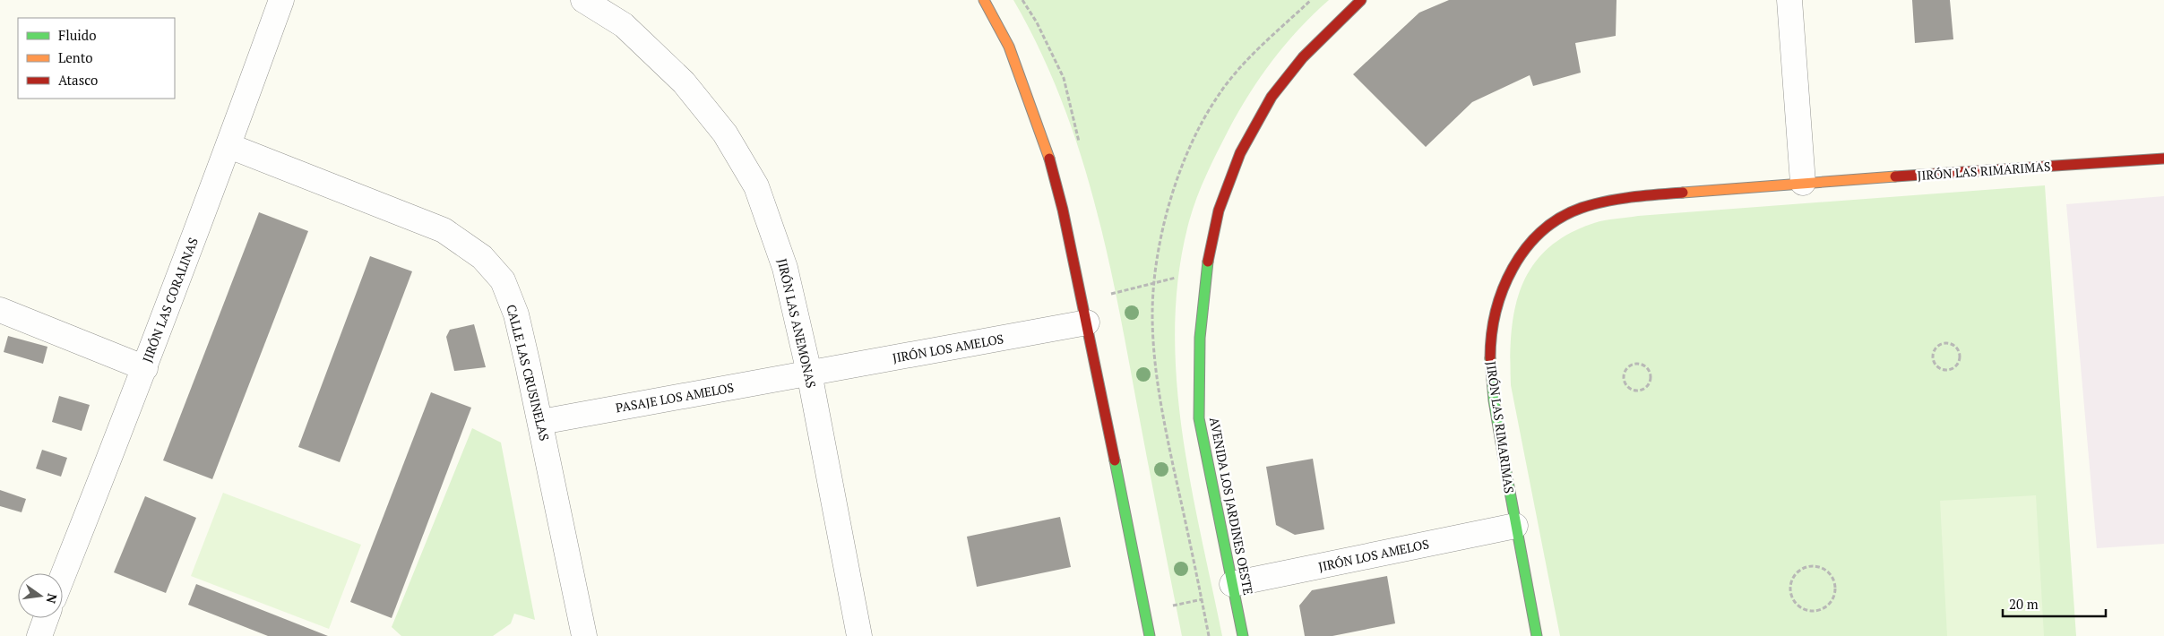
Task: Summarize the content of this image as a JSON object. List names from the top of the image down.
{
  "streets": {
    "main road": ["JIRÓN LAS RIMARIMAS", "AVENIDA LOS JARDINES OESTE"],
    "street": [
      "JIRÓN LAS CORALINAS",
      "JIRÓN LAS ANEMONAS",
      "JIRÓN LOS AMELOS",
      "CALLE LAS CRUSINELAS",
      "PASAJE LOS AMELOS"
    ]
  },
  "crossings": [
    ["JIRÓN LAS RIMARIMAS", "JIRÓN LOS AMELOS"],
    ["JIRÓN LAS CORALINAS", "CALLE LAS CRUSINELAS"],
    ["JIRÓN LAS ANEMONAS", "JIRÓN LOS AMELOS"],
    ["JIRÓN LAS ANEMONAS", "PASAJE LOS AMELOS"],
    ["JIRÓN LOS AMELOS", "PASAJE LOS AMELOS"],
    ["JIRÓN LOS AMELOS", "AVENIDA LOS JARDINES OESTE"],
    ["CALLE LAS CRUSINELAS", "PASAJE LOS AMELOS"]
  ],
  "legend": ["Fluido", "Lento", "Atasco"],
  "scale_bar": "20 m",
  "north": "right"
}
